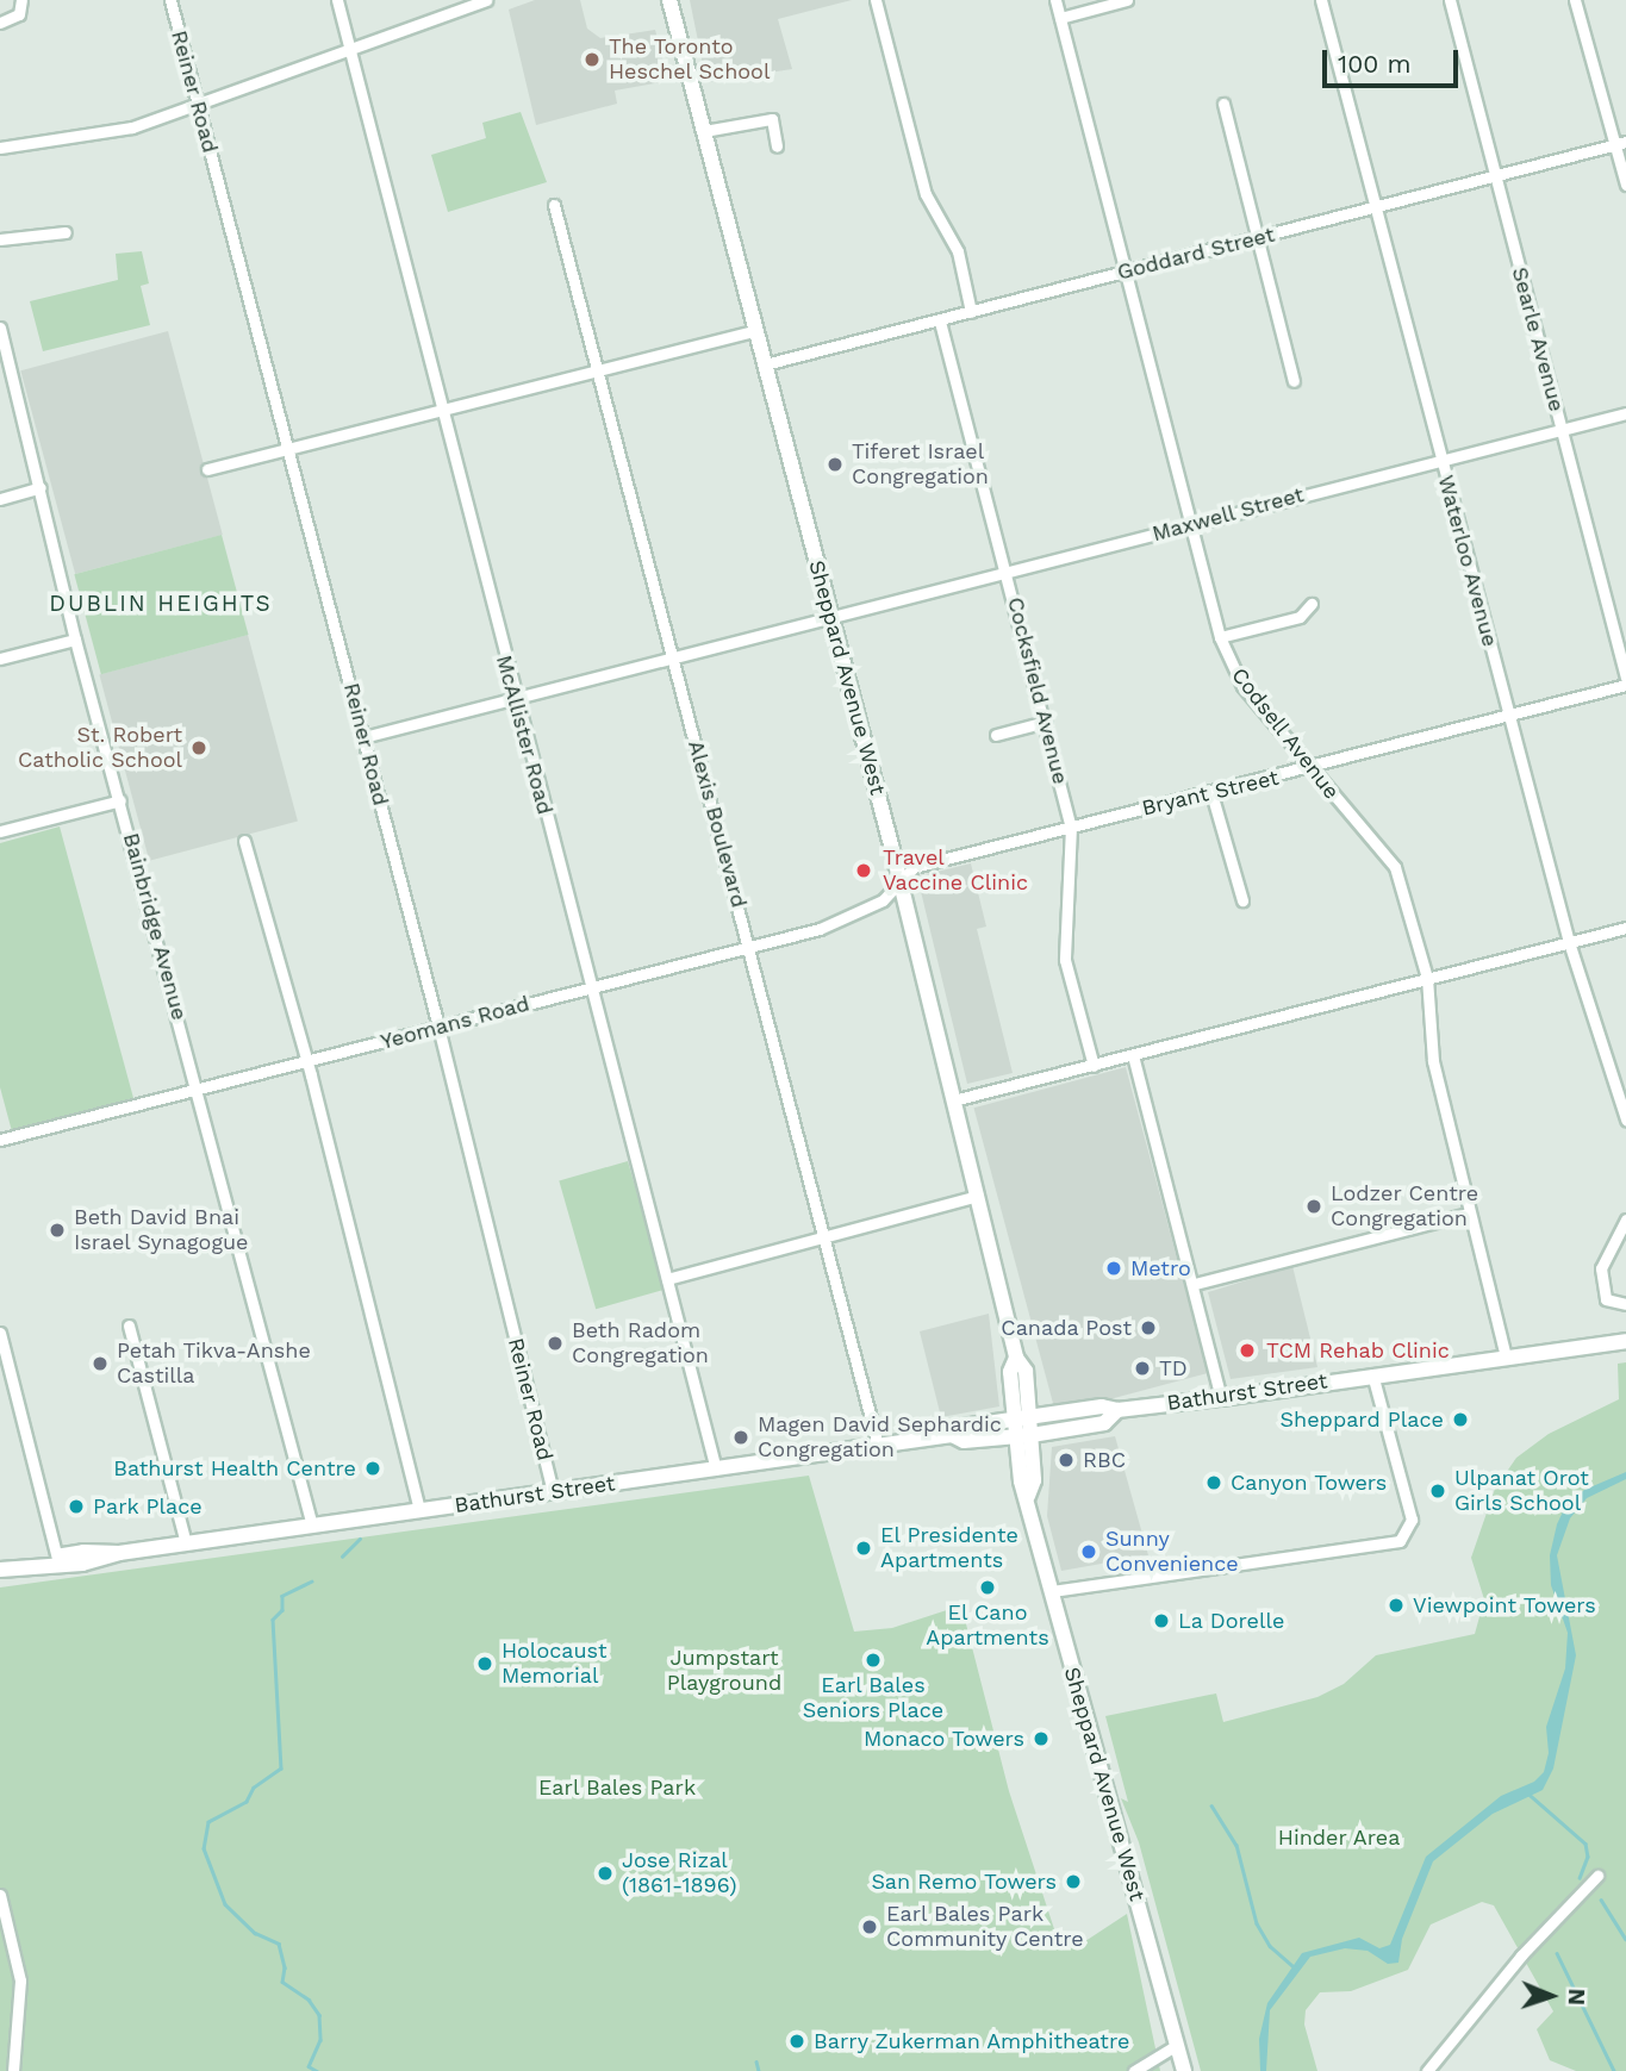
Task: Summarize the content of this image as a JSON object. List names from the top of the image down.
{
  "streets": {
    "main road": ["Sheppard Avenue West", "Bathurst Street"],
    "street": [
      "Reiner Road",
      "Goddard Street",
      "Searle Avenue",
      "Maxwell Street",
      "Waterloo Avenue",
      "Cocksfield Avenue",
      "Codsell Avenue",
      "McAllister Road",
      "Bryant Street",
      "Alexis Boulevard",
      "Bainbridge Avenue",
      "Yeomans Road"
    ]
  },
  "crossings": [
    ["Reiner Road", "Maxwell Street"],
    ["Reiner Road", "Yeomans Road"],
    ["Reiner Road", "Bathurst Street"],
    ["Goddard Street", "Searle Avenue"],
    ["Goddard Street", "Waterloo Avenue"],
    ["Goddard Street", "Sheppard Avenue West"],
    ["Goddard Street", "Cocksfield Avenue"],
    ["Goddard Street", "Codsell Avenue"],
    ["Searle Avenue", "Maxwell Street"],
    ["Maxwell Street", "Waterloo Avenue"],
    ["Maxwell Street", "Sheppard Avenue West"],
    ["Maxwell Street", "Cocksfield Avenue"],
    ["Maxwell Street", "Codsell Avenue"],
    ["Maxwell Street", "McAllister Road"],
    ["Maxwell Street", "Alexis Boulevard"],
    ["Waterloo Avenue", "Bryant Street"],
    ["Sheppard Avenue West", "Bryant Street"],
    ["Sheppard Avenue West", "Yeomans Road"],
    ["Sheppard Avenue West", "Bathurst Street"],
    ["Cocksfield Avenue", "Bryant Street"],
    ["Codsell Avenue", "Bryant Street"],
    ["Codsell Avenue", "Bathurst Street"],
    ["McAllister Road", "Yeomans Road"],
    ["McAllister Road", "Bathurst Street"],
    ["Bryant Street", "Yeomans Road"],
    ["Alexis Boulevard", "Yeomans Road"],
    ["Alexis Boulevard", "Bathurst Street"],
    ["Bainbridge Avenue", "Yeomans Road"],
    ["Bainbridge Avenue", "Bathurst Street"]
  ],
  "districts": ["DUBLIN HEIGHTS"],
  "parks": ["Jumpstart Playground", "Earl Bales Park", "Hinder Area"],
  "places": [
    "The Toronto Heschel School",
    "Tiferet Israel Congregation",
    "St. Robert Catholic School",
    "Travel Vaccine Clinic",
    "Lodzer Centre Congregation",
    "Beth David Bnai Israel Synagogue",
    "Metro",
    "Canada Post",
    "Beth Radom Congregation",
    "TCM Rehab Clinic",
    "Petah Tikva-Anshe Castilla",
    "TD",
    "Sheppard Place",
    "Magen David Sephardic Congregation",
    "RBC",
    "Bathurst Health Centre",
    "Canyon Towers",
    "Ulpanat Orot Girls School",
    "Park Place",
    "El Presidente Apartments",
    "Sunny Convenience",
    "El Cano Apartments",
    "Viewpoint Towers",
    "La Dorelle",
    "Earl Bales Seniors Place",
    "Holocaust Memorial",
    "Monaco Towers",
    "Jose Rizal (1861-1896)",
    "San Remo Towers",
    "Earl Bales Park Community Centre",
    "Barry Zukerman Amphitheatre"
  ],
  "scale_bar": "100 m",
  "north": "right"
}
